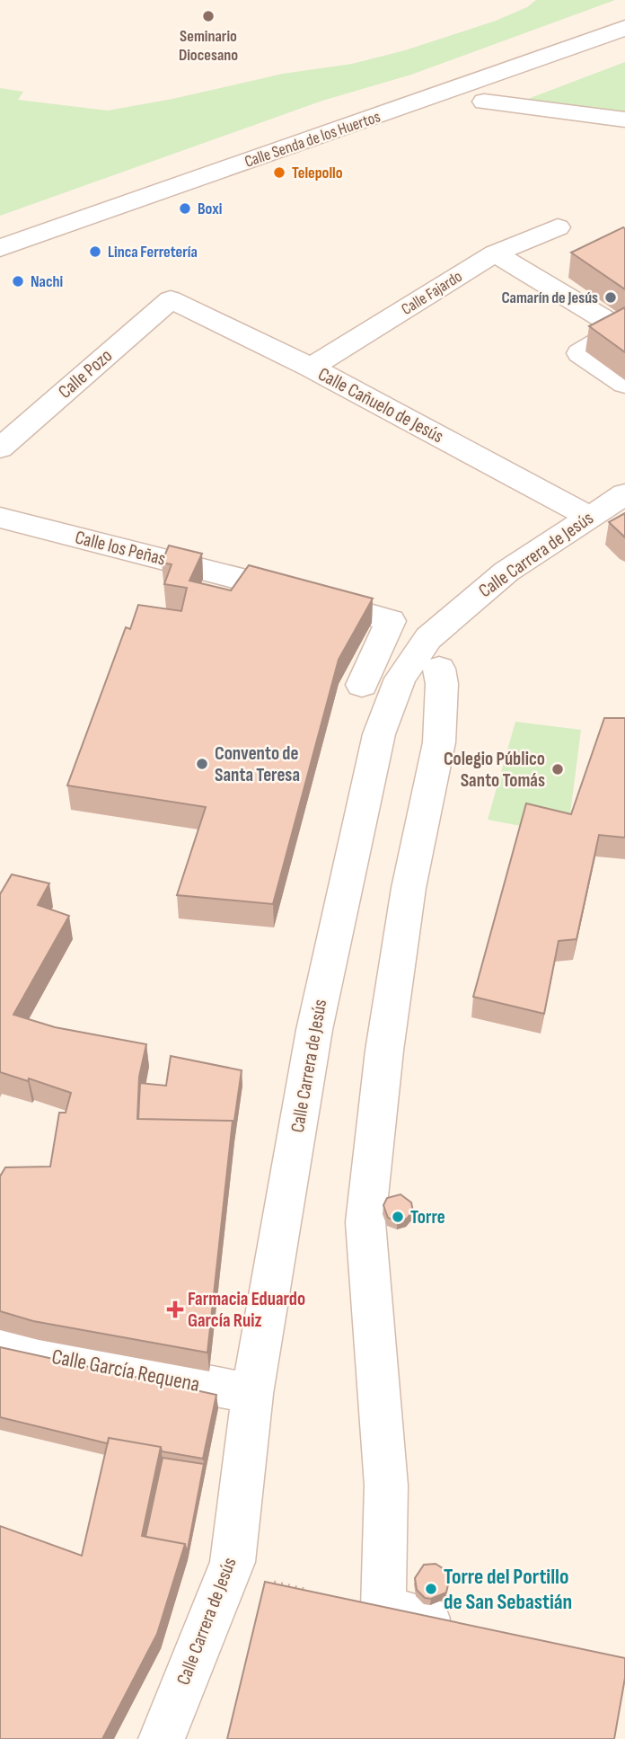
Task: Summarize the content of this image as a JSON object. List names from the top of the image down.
{
  "streets": {
    "street": [
      "Calle Senda de los Huertos",
      "Calle Fajardo",
      "Calle Pozo",
      "Calle Cañuelo de Jesús",
      "Calle los Peñas",
      "Calle Carrera de Jesús",
      "Calle García Requena"
    ]
  },
  "crossings": [
    ["Calle Fajardo", "Calle Cañuelo de Jesús"],
    ["Calle Pozo", "Calle Cañuelo de Jesús"],
    ["Calle Cañuelo de Jesús", "Calle Carrera de Jesús"],
    ["Calle Carrera de Jesús", "Calle García Requena"]
  ],
  "places": {
    "other": [
      "Seminario Diocesano",
      "Telepollo",
      "Boxi",
      "Linca Ferretería",
      "Nachi",
      "Camarín de Jesús",
      "Convento de Santa Teresa",
      "Colegio Público Santo Tomás",
      "Torre",
      "Torre del Portillo de San Sebastián"
    ],
    "health": ["Farmacia Eduardo García Ruiz"]
  }
}
